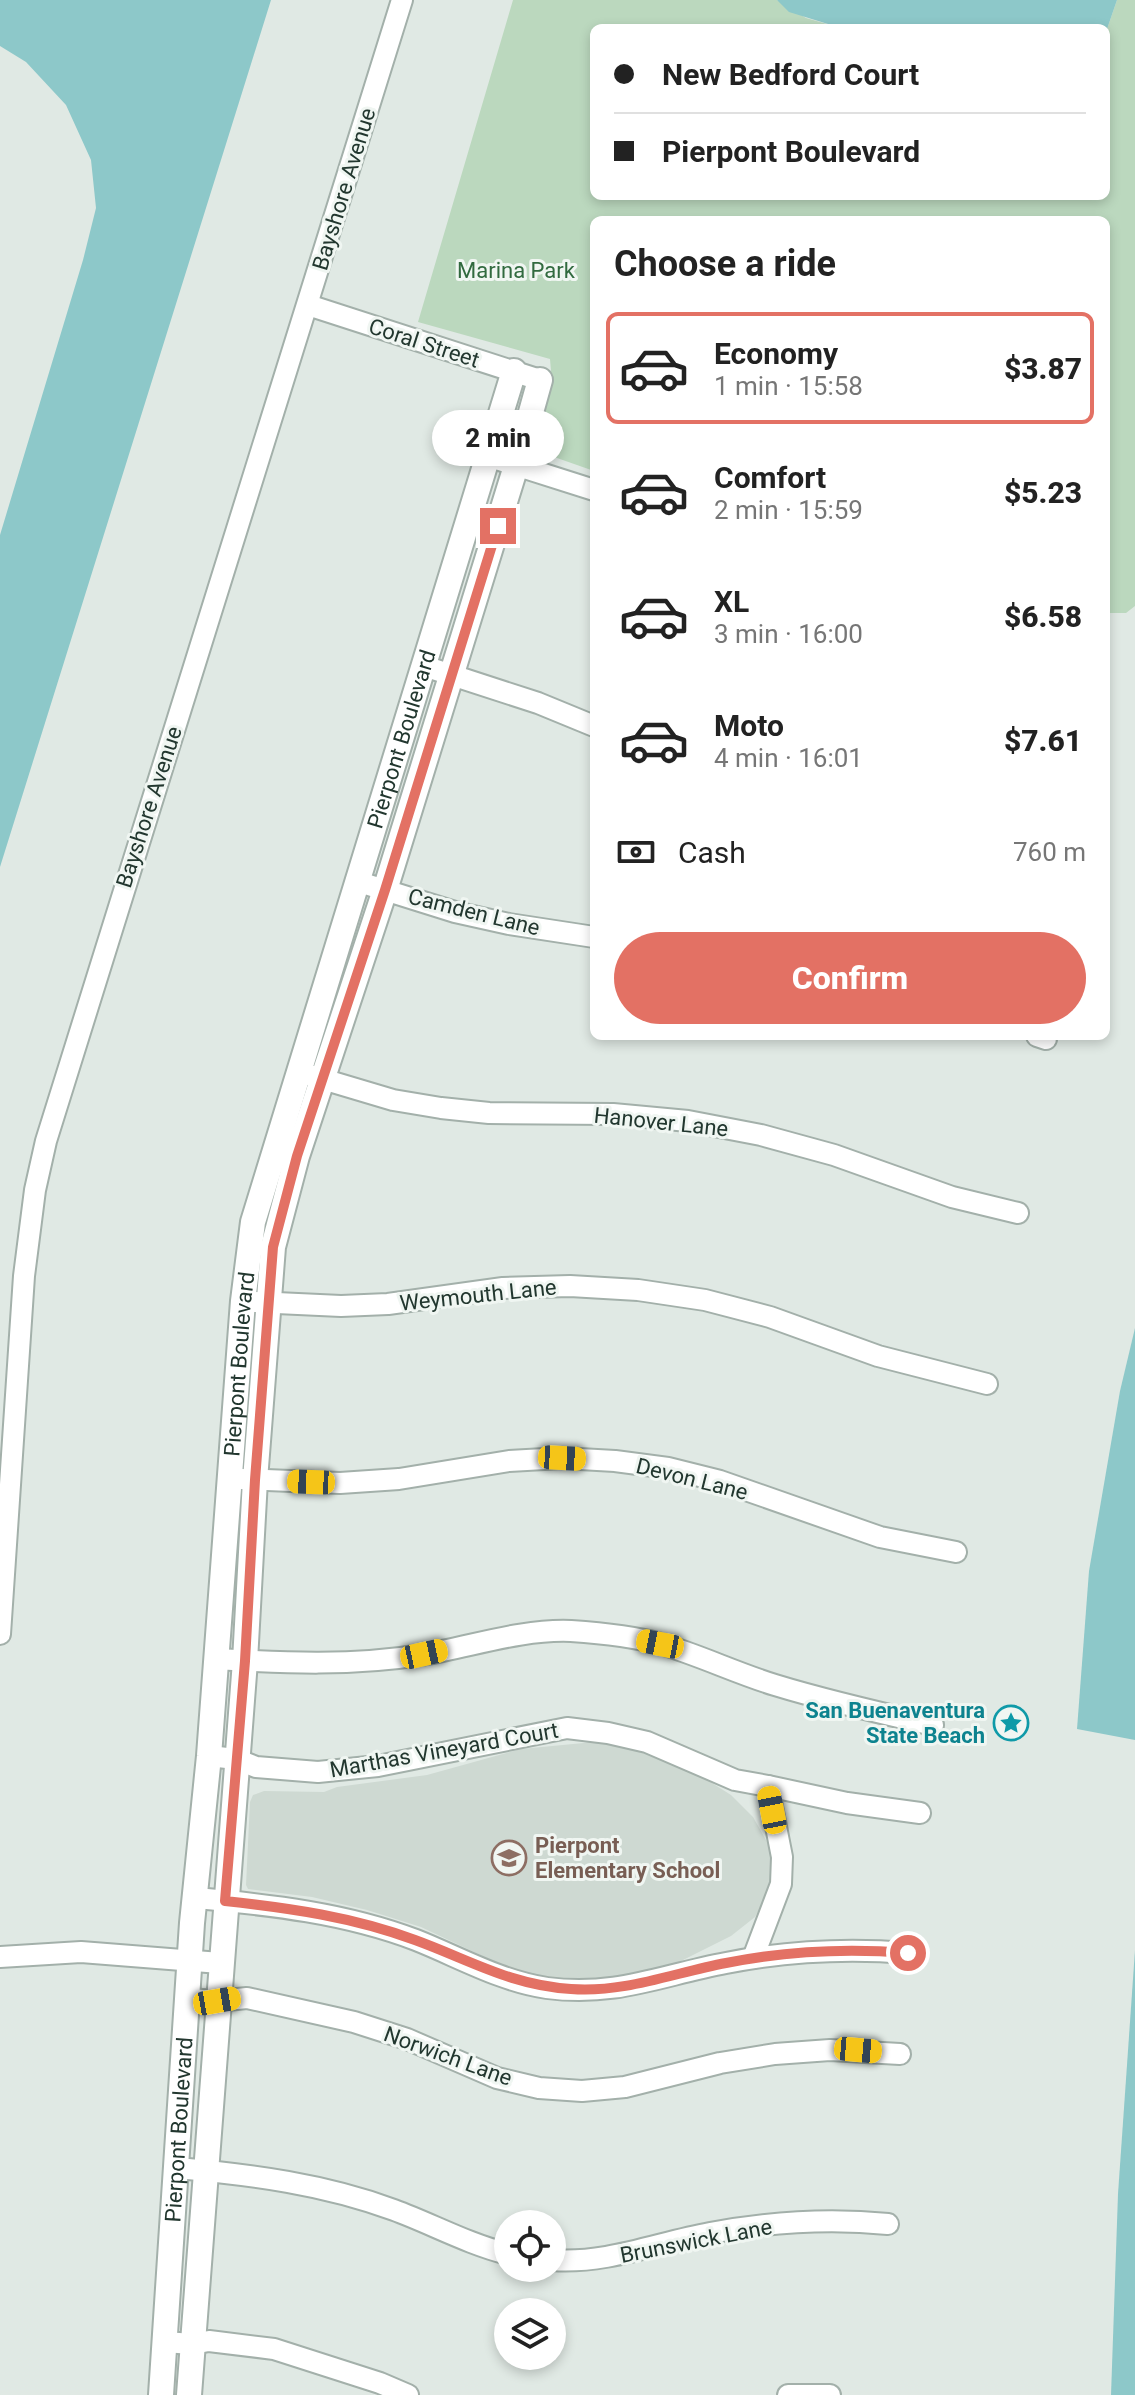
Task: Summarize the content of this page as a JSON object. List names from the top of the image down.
{
  "streets": {
    "street": [
      "Bayshore Avenue",
      "Coral Street",
      "Pierpont Boulevard",
      "Camden Lane",
      "Hanover Lane",
      "Weymouth Lane",
      "Devon Lane",
      "Marthas Vineyard Court",
      "Norwich Lane",
      "Brunswick Lane"
    ]
  },
  "crossings": [
    ["Bayshore Avenue", "Coral Street"],
    ["Coral Street", "Pierpont Boulevard"],
    ["Pierpont Boulevard", "Camden Lane"],
    ["Pierpont Boulevard", "Hanover Lane"],
    ["Pierpont Boulevard", "Weymouth Lane"],
    ["Pierpont Boulevard", "Devon Lane"],
    ["Pierpont Boulevard", "Marthas Vineyard Court"],
    ["Pierpont Boulevard", "Norwich Lane"]
  ],
  "parks": ["Marina Park"],
  "places": {
    "place": ["San Buenaventura State Beach"],
    "school or university": ["Pierpont Elementary School"]
  },
  "page": {
    "banner": ["New Bedford Court", "Pierpont Boulevard"],
    "heading": "Choose a ride",
    "list": [
      {
        "name": "Economy",
        "note": "1 min · 15:58",
        "value": "$3.87"
      },
      {
        "name": "Comfort",
        "note": "2 min · 15:59",
        "value": "$5.23"
      },
      {
        "name": "XL",
        "note": "3 min · 16:00",
        "value": "$6.58"
      },
      {
        "name": "Moto",
        "note": "4 min · 16:01",
        "value": "$7.61"
      }
    ],
    "bubble": "2 min",
    "pay": ["Cash", "760 m"],
    "buttons": "Confirm"
  }
}
